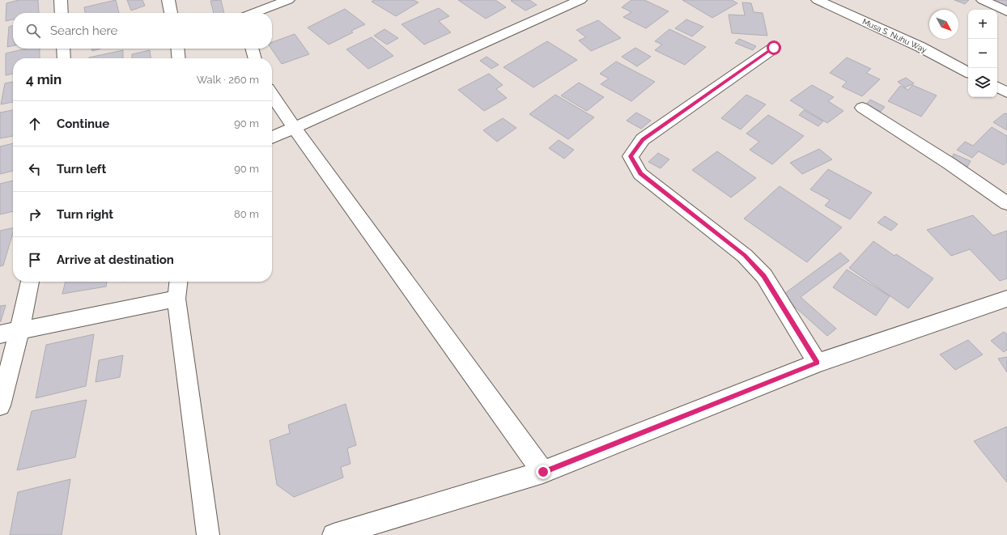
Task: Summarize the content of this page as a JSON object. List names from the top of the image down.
{
  "streets": {
    "street": ["Musa S. Nuhu Way"]
  },
  "north": "bottom right",
  "page": {
    "map_buttons": ["+", "−"],
    "search": "Search here",
    "heading": ["4 min", "Walk · 260 m"],
    "list": [
      ["Continue", "90 m"],
      ["Turn left", "90 m"],
      ["Turn right", "80 m"],
      "Arrive at destination"
    ]
  }
}
